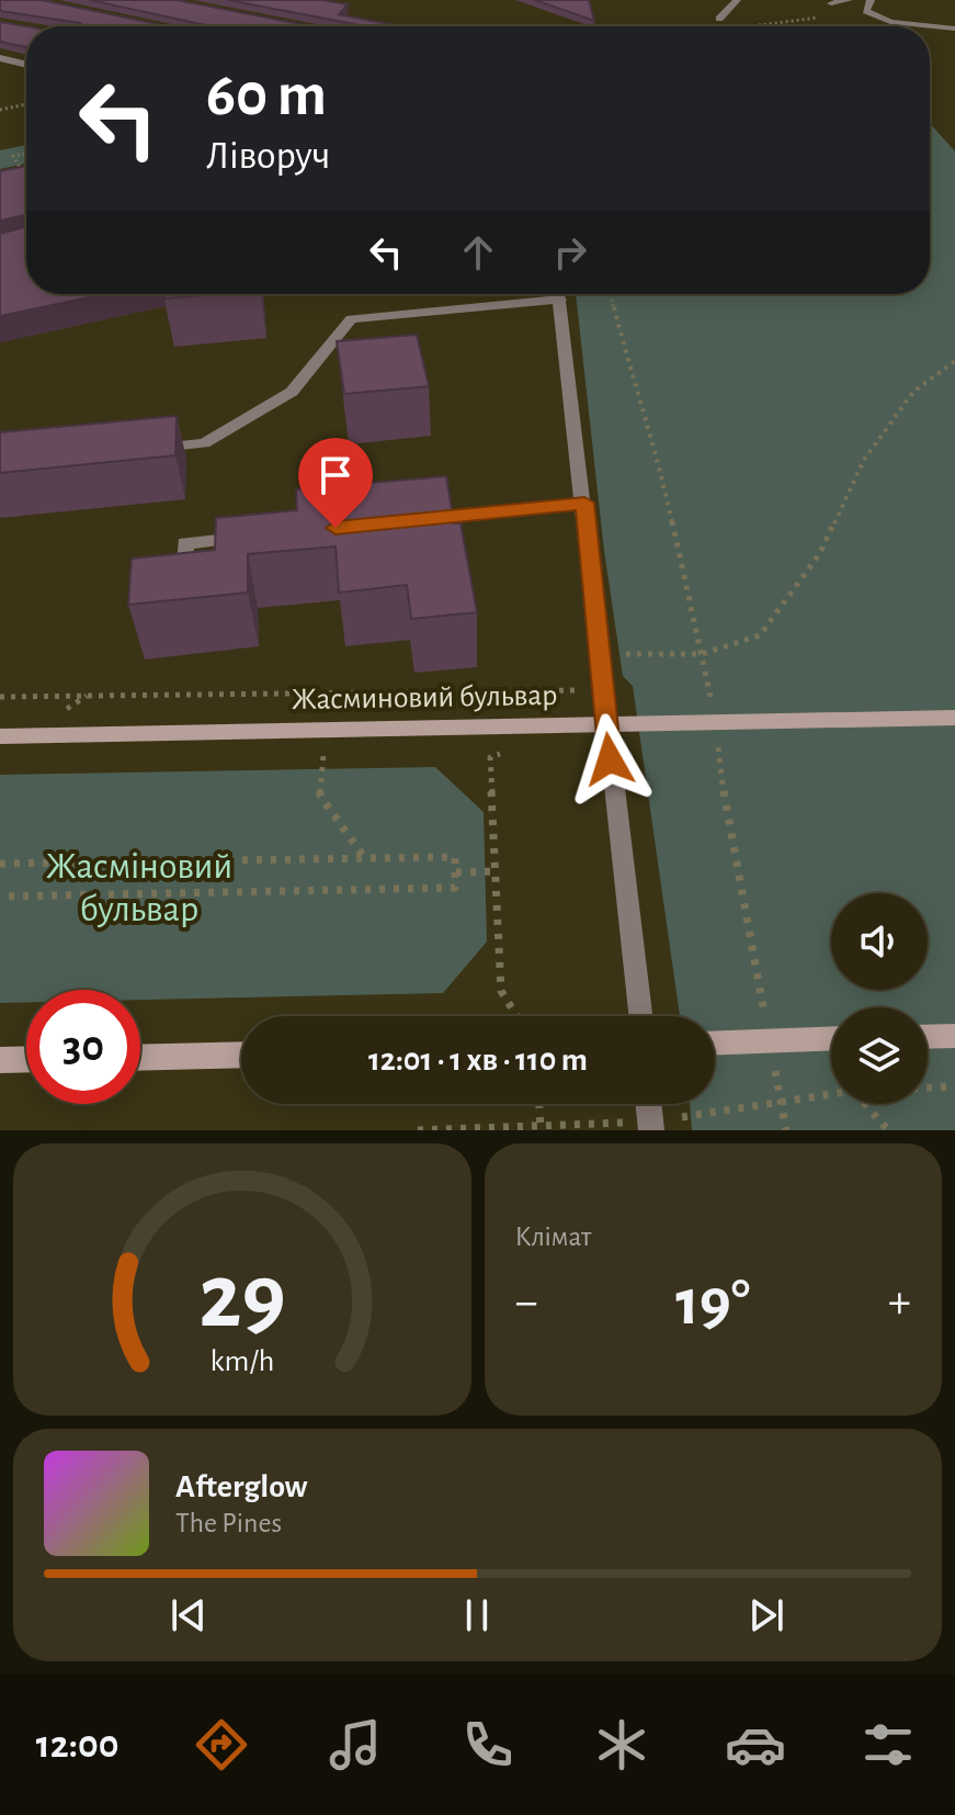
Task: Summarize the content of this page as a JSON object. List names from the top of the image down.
{
  "streets": {
    "street": ["Жасминовий бульвар"]
  },
  "parks": ["Жасміновий бульвар"],
  "page": {
    "turn": ["60 m", "Ліворуч"],
    "limit": "30",
    "trip": "12:01 · 1 хв · 110 m",
    "tile": "Клімат",
    "heat": ["−", "19°", "+"],
    "song": ["Afterglow", "The Pines"],
    "tabs": "12:00",
    "gauge": ["29", "km/h"]
  }
}
